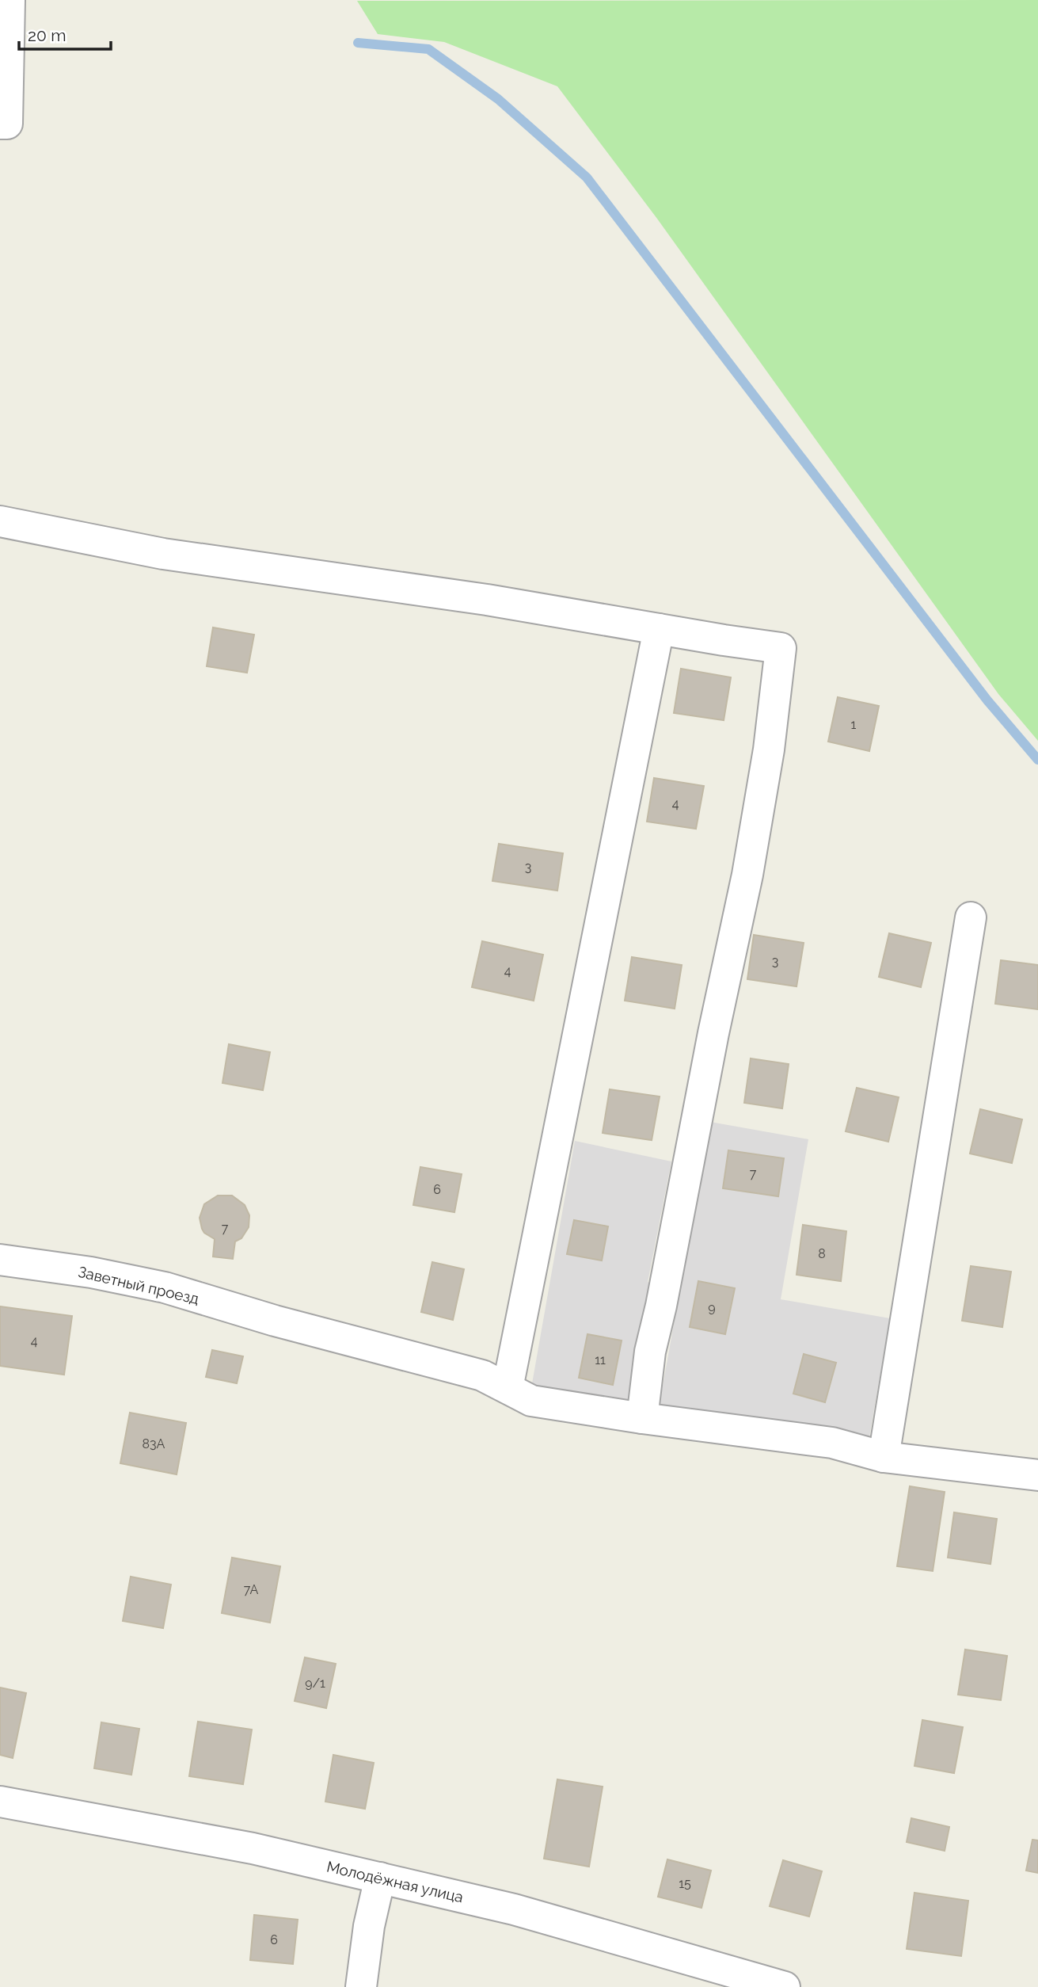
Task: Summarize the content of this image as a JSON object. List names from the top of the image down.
{
  "streets": {
    "street": ["Заветный проезд", "Молодёжная улица"]
  },
  "house_numbers": [
    "1",
    "4",
    "3",
    "3",
    "4",
    "7",
    "6",
    "7",
    "8",
    "9",
    "4",
    "11",
    "83А",
    "7А",
    "9/1",
    "15",
    "6"
  ],
  "scale_bar": "20 m"
}
